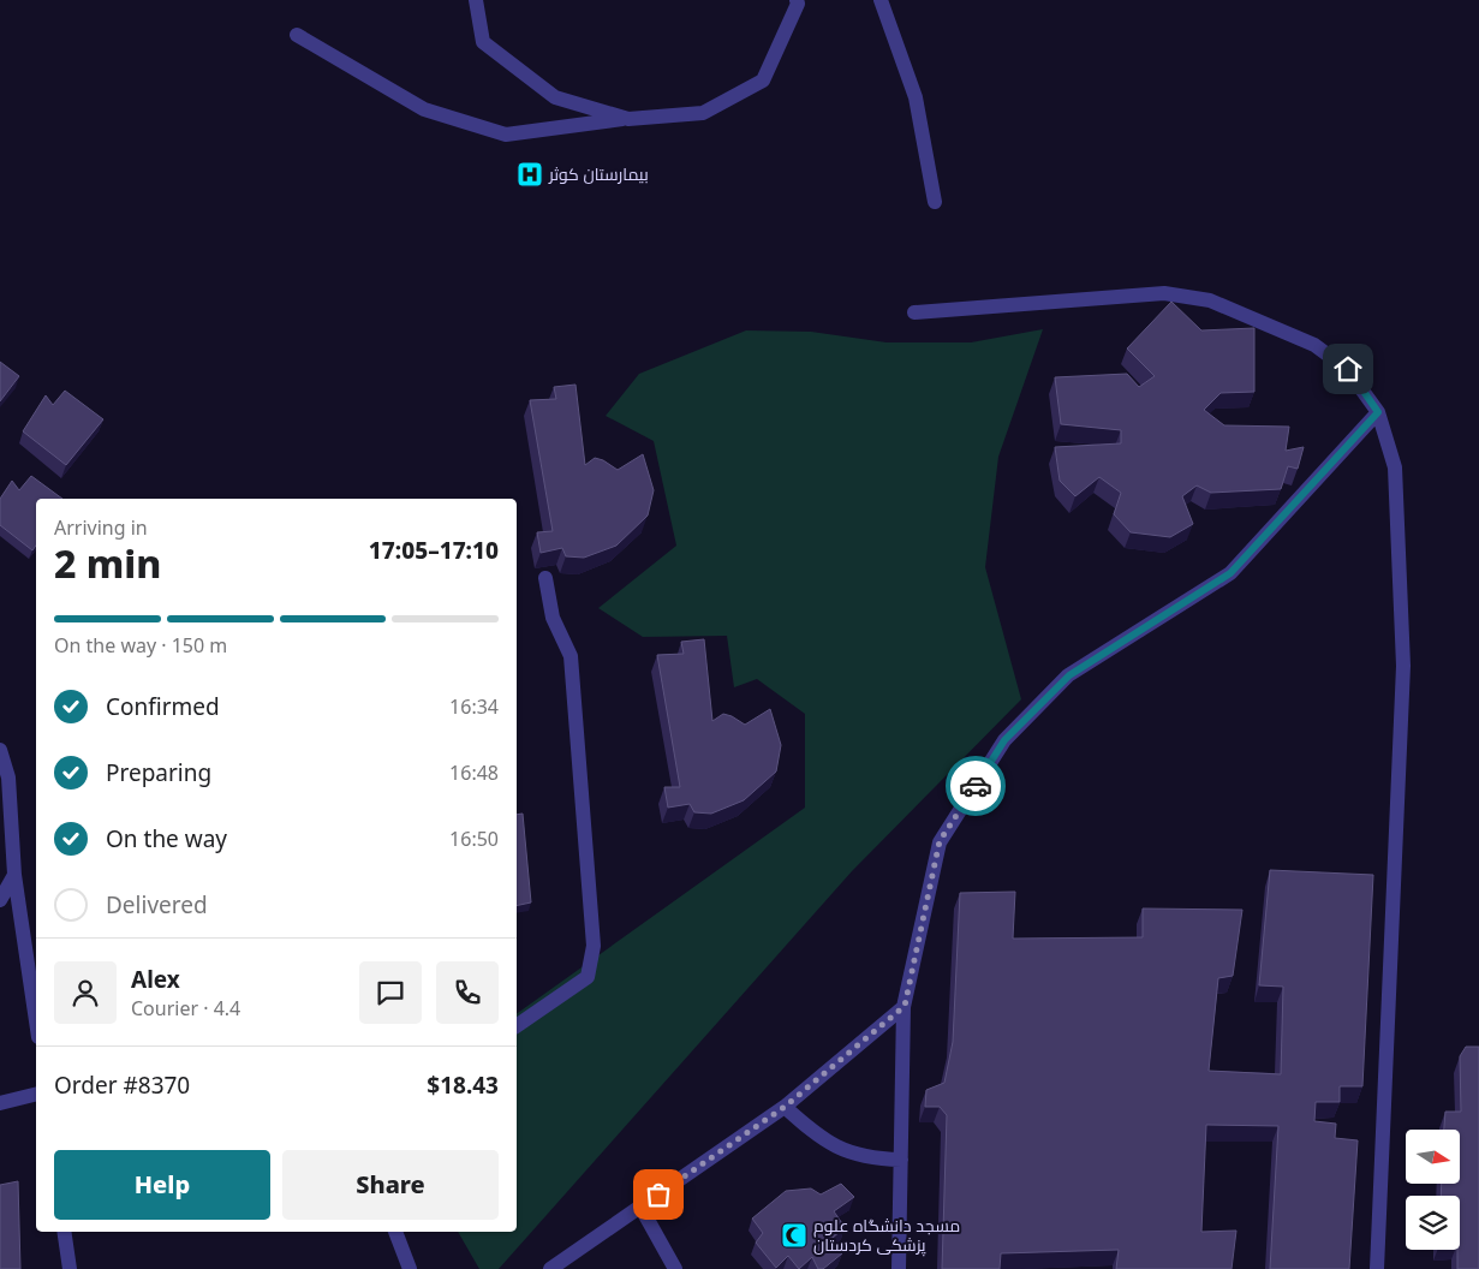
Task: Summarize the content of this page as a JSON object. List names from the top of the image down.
{
  "places": {
    "hospital": ["بیمارستان کوثر"],
    "mosque": ["مسجد دانشگاه علوم پزشکی کردستان"]
  },
  "north": "right",
  "page": {
    "heading": ["2 min", "Arriving in", "17:05–17:10"],
    "panel": [
      "Alex",
      "Courier · 4.4",
      "Order #8370",
      "$18.43"
    ],
    "bar": "On the way · 150 m",
    "list": [
      ["Confirmed", "16:34"],
      ["Preparing", "16:48"],
      ["On the way", "16:50"],
      "Delivered"
    ],
    "buttons": ["Help", "Share"]
  }
}
